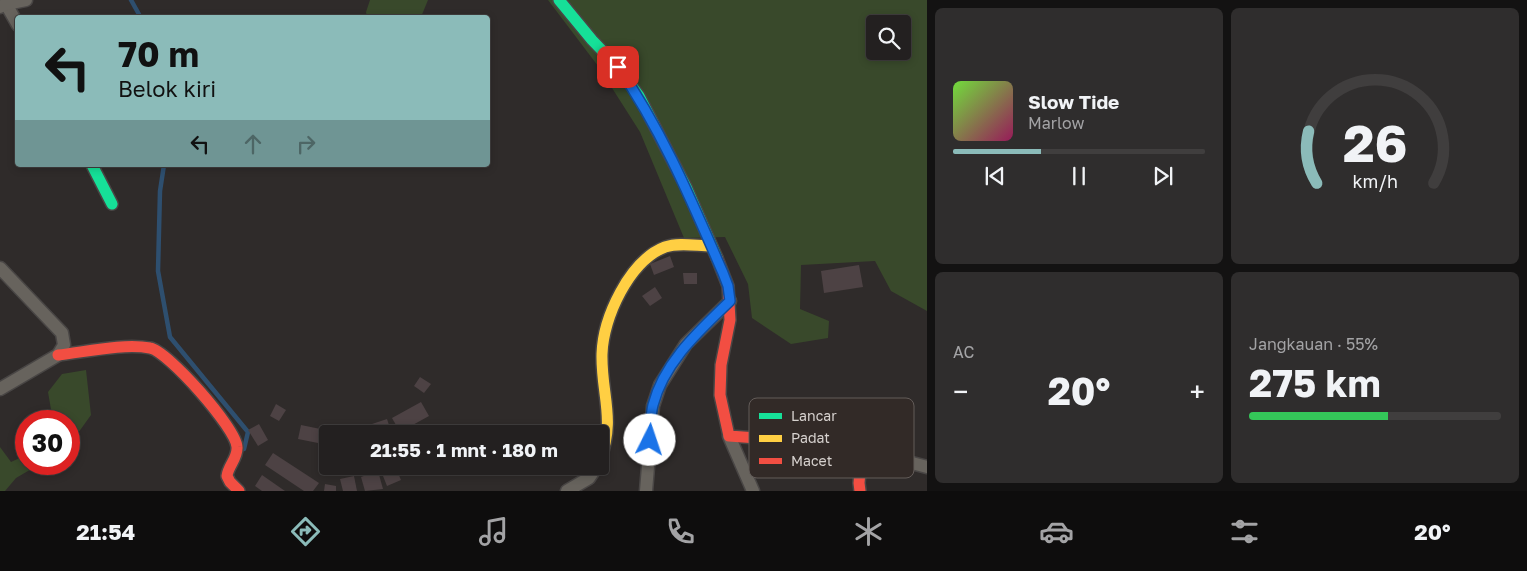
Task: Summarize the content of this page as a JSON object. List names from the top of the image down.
{
  "legend": ["Lancar", "Padat", "Macet"],
  "page": {
    "turn": ["70 m", "Belok kiri"],
    "song": ["Slow Tide", "Marlow"],
    "tile": [
      "AC",
      ["Jangkauan · 55%", "275 km"]
    ],
    "heat": ["−", "20°", "+"],
    "limit": "30",
    "trip": "21:55 · 1 mnt · 180 m",
    "tabs": ["21:54", "20°"],
    "gauge": ["26", "km/h"]
  }
}
